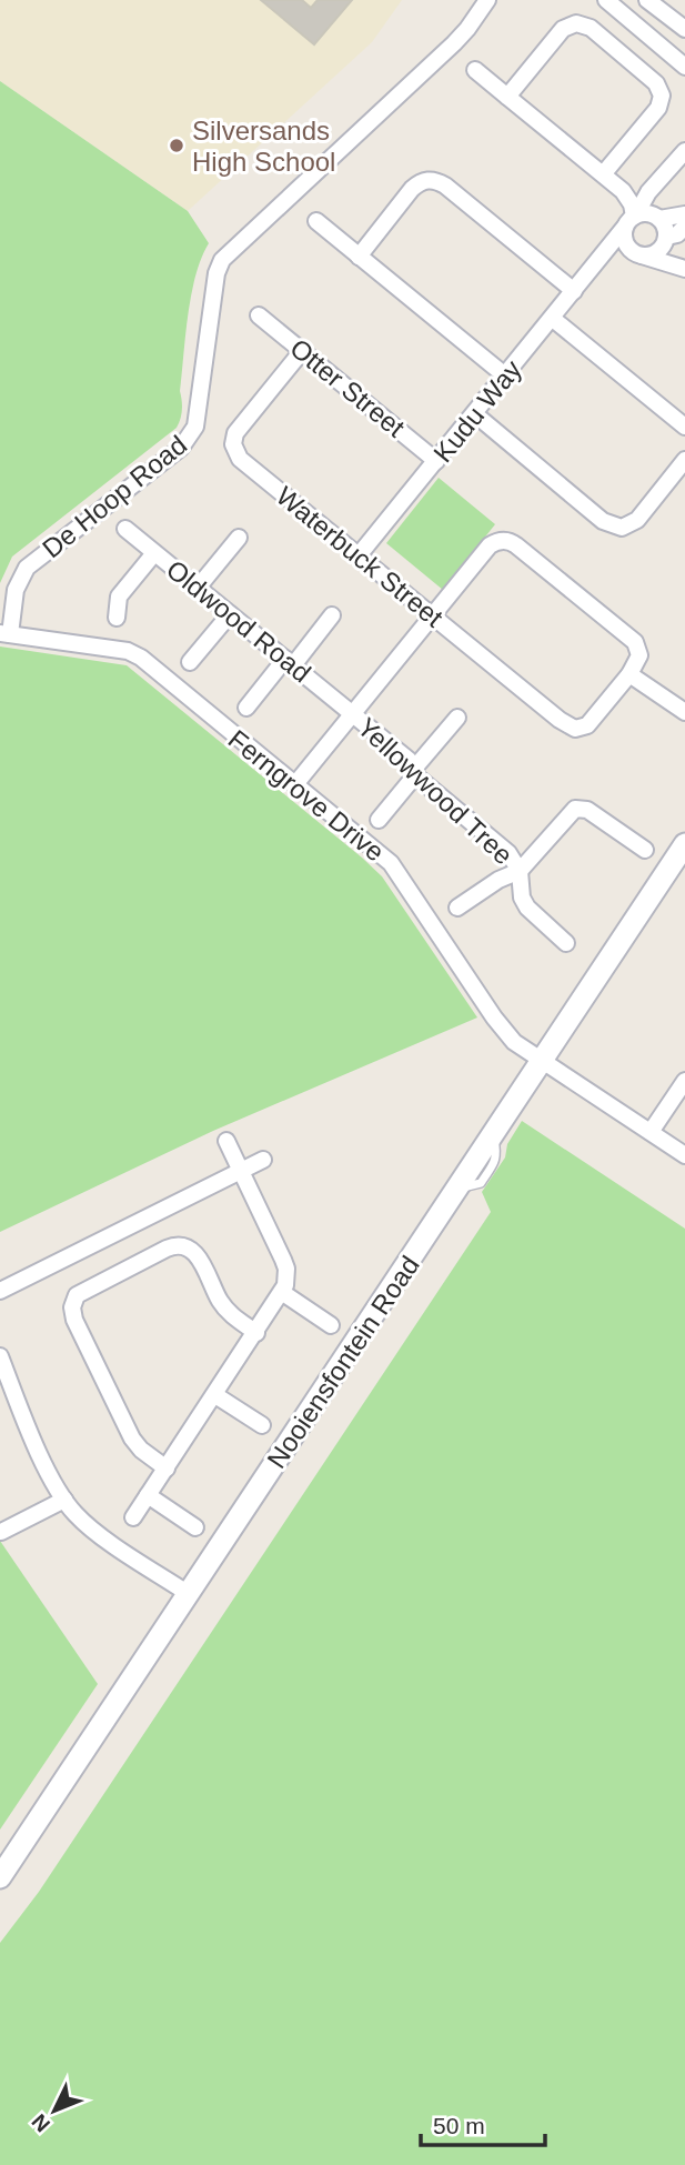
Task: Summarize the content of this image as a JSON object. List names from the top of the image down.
{
  "streets": {
    "street": [
      "Otter Street",
      "Kudu Way",
      "De Hoop Road",
      "Waterbuck Street",
      "Oldwood Road",
      "Yellowwood Tree",
      "Ferngrove Drive",
      "Nooiensfontein Road"
    ]
  },
  "crossings": [
    ["Otter Street", "Kudu Way"],
    ["Otter Street", "Waterbuck Street"],
    ["Kudu Way", "Waterbuck Street"],
    ["De Hoop Road", "Ferngrove Drive"],
    ["Oldwood Road", "Yellowwood Tree"],
    ["Ferngrove Drive", "Nooiensfontein Road"]
  ],
  "places": ["Silversands High School"],
  "scale_bar": "50 m",
  "north": "bottom left"
}
